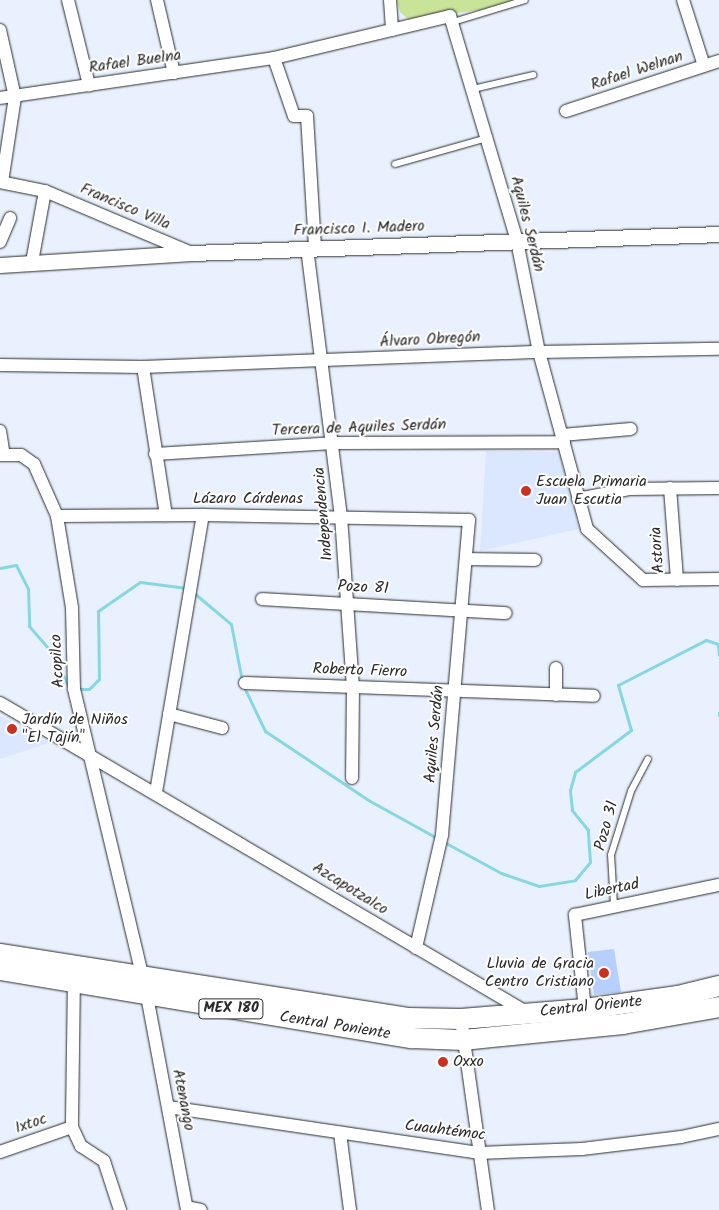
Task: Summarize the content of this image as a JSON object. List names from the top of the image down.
{
  "streets": {
    "main road": ["Central Oriente", "MEX 180", "Central Poniente"],
    "street": [
      "Rafael Buelna",
      "Rafael Welnan",
      "Francisco Villa",
      "Aquiles Serdán",
      "Francisco I. Madero",
      "Álvaro Obregón",
      "Tercera de Aquiles Serdán",
      "Lázaro Cárdenas",
      "Independencia",
      "Astoria",
      "Pozo 81",
      "Acopilco",
      "Roberto Fierro",
      "Azcapotzalco",
      "Libertad",
      "Atenango",
      "Ixtoc",
      "Cuauhtémoc"
    ],
    "lane": ["Pozo 31"]
  },
  "crossings": [
    ["Rafael Buelna", "Independencia"],
    ["Francisco Villa", "Francisco I. Madero"],
    ["Aquiles Serdán", "Francisco I. Madero"],
    ["Aquiles Serdán", "Álvaro Obregón"],
    ["Aquiles Serdán", "Tercera de Aquiles Serdán"],
    ["Aquiles Serdán", "Lázaro Cárdenas"],
    ["Aquiles Serdán", "Astoria"],
    ["Aquiles Serdán", "Pozo 81"],
    ["Aquiles Serdán", "Roberto Fierro"],
    ["Aquiles Serdán", "Azcapotzalco"],
    ["Francisco I. Madero", "Independencia"],
    ["Álvaro Obregón", "Independencia"],
    ["Tercera de Aquiles Serdán", "Independencia"],
    ["Lázaro Cárdenas", "Independencia"],
    ["Lázaro Cárdenas", "Acopilco"],
    ["Independencia", "Pozo 81"],
    ["Independencia", "Roberto Fierro"],
    ["Acopilco", "Azcapotzalco"],
    ["Acopilco", "Central Poniente"],
    ["Acopilco", "Atenango"],
    ["Pozo 31", "Libertad"],
    ["Azcapotzalco", "Central Oriente"],
    ["Libertad", "Central Oriente"],
    ["Central Oriente", "Central Poniente"],
    ["Central Poniente", "Atenango"],
    ["Atenango", "Cuauhtémoc"]
  ],
  "places": [
    "Escuela Primaria Juan Escutia",
    "Jardín de Niños \"El Tajín\"",
    "Lluvia de Gracia Centro Cristiano",
    "Oxxo"
  ]
}
